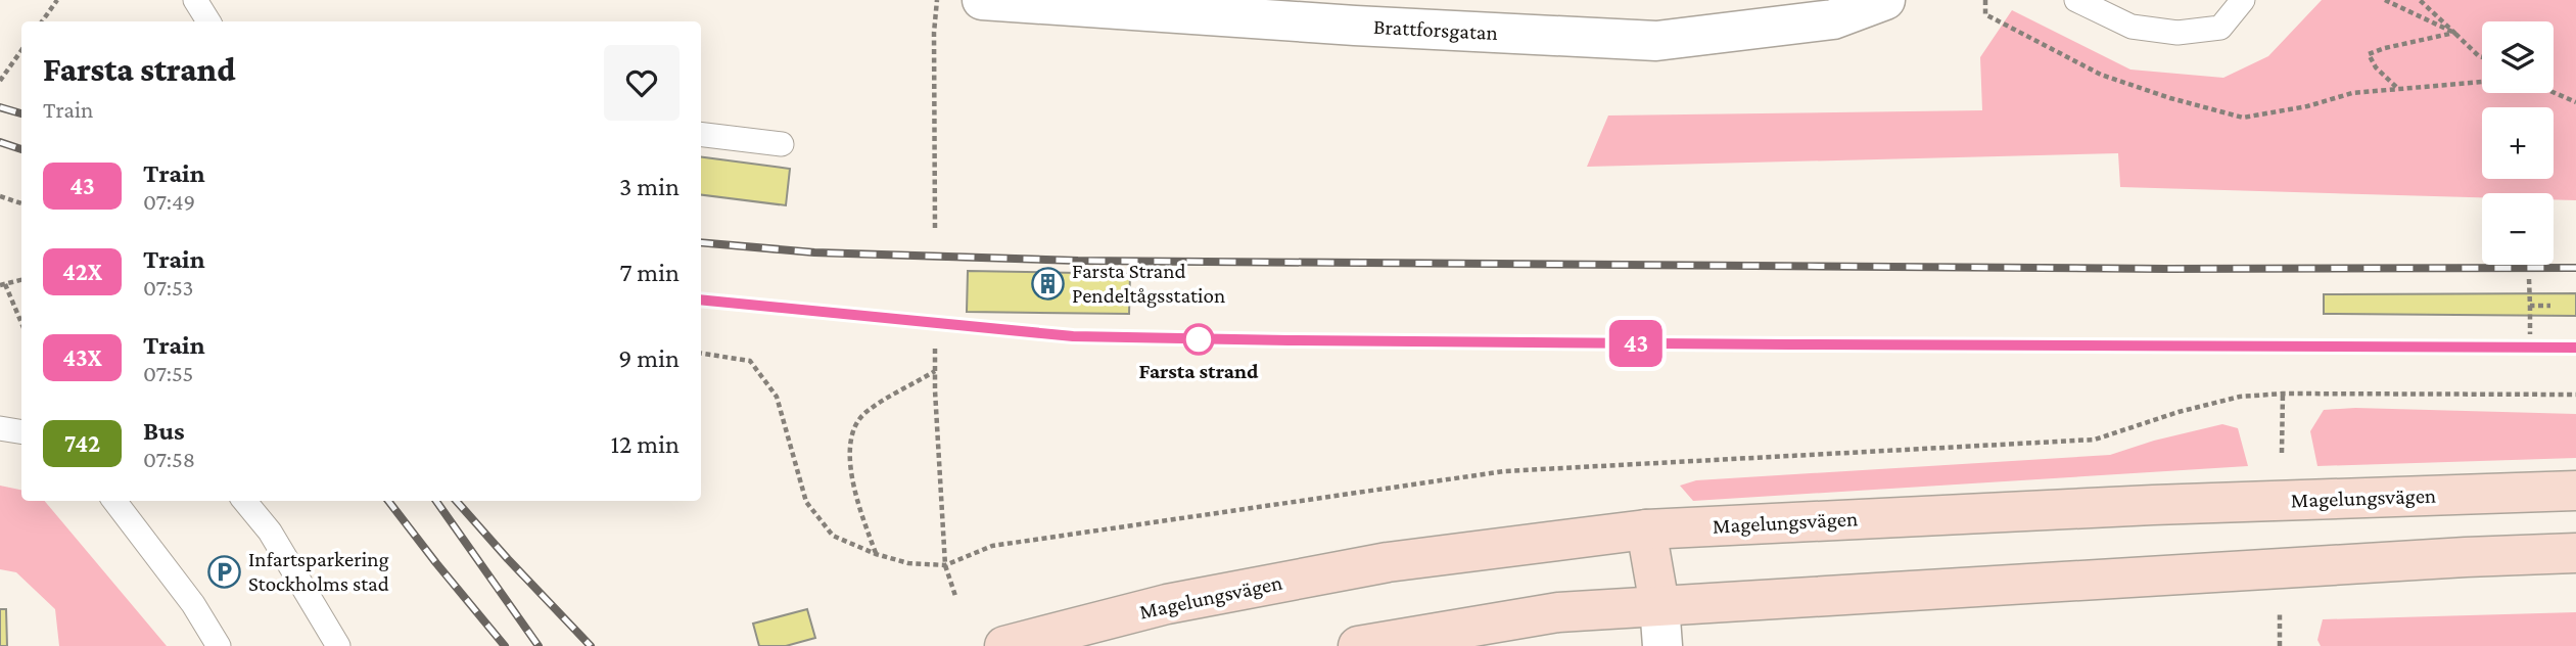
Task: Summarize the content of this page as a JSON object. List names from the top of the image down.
{
  "streets": {
    "main road": ["Magelungsvägen"],
    "street": ["Brattforsgatan"]
  },
  "places": {
    "building": ["Farsta Strand Pendeltågsstation"],
    "other": ["Farsta strand"],
    "parking": ["Infartsparkering Stockholms stad"]
  },
  "page": {
    "on_map": "43",
    "map_buttons": ["+", "−"],
    "heading": ["Farsta strand", "Train"],
    "list": [
      {
        "mark": "43",
        "name": "Train",
        "note": "07:49",
        "value": "3 min"
      },
      {
        "mark": "42X",
        "name": "Train",
        "note": "07:53",
        "value": "7 min"
      },
      {
        "mark": "43X",
        "name": "Train",
        "note": "07:55",
        "value": "9 min"
      },
      {
        "mark": "742",
        "name": "Bus",
        "note": "07:58",
        "value": "12 min"
      }
    ]
  }
}
